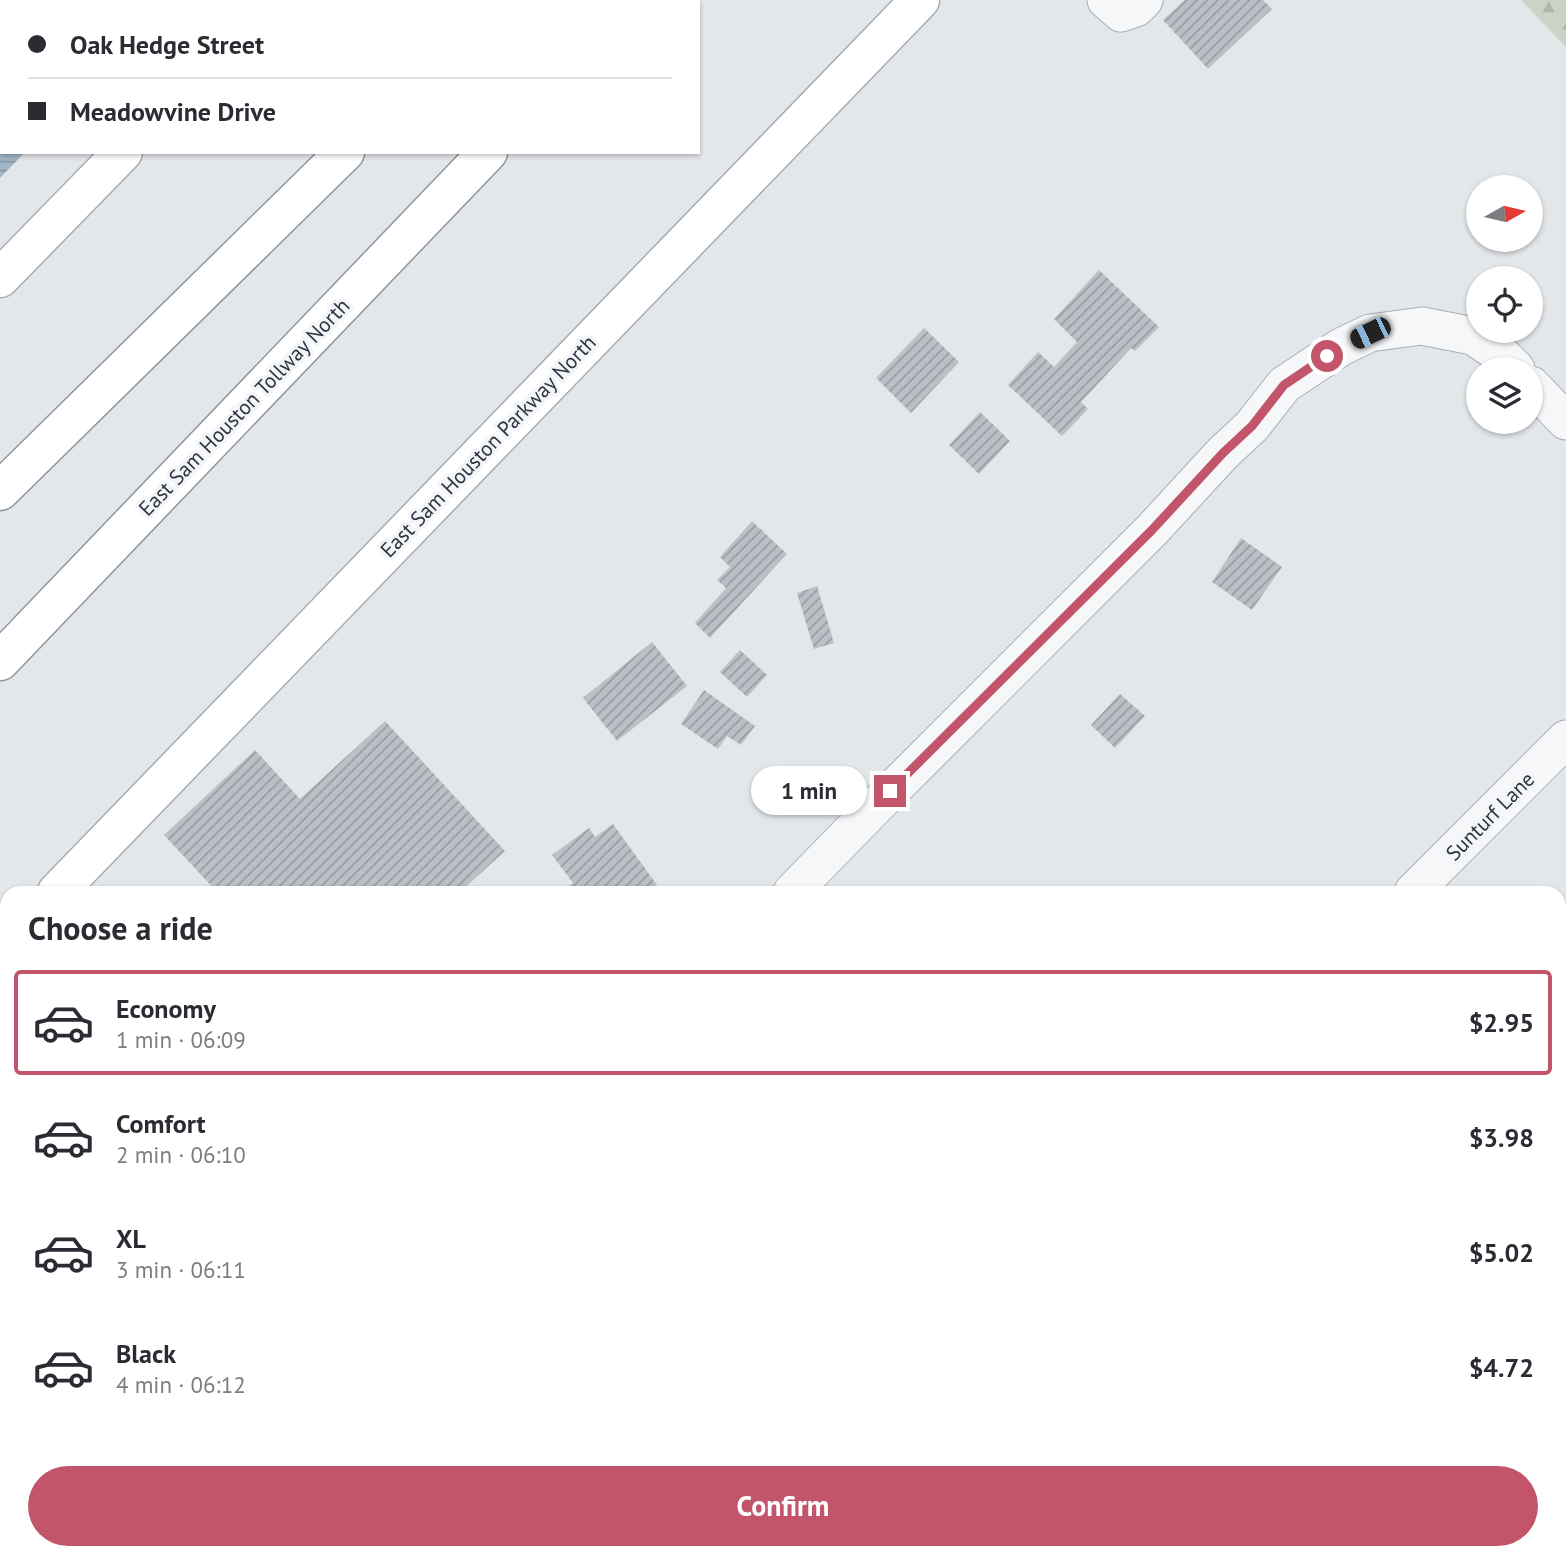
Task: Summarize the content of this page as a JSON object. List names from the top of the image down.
{
  "streets": {
    "main road": ["East Sam Houston Tollway North", "East Sam Houston Parkway North"],
    "street": ["Sunturf Lane"]
  },
  "north": "right",
  "page": {
    "banner": ["Oak Hedge Street", "Meadowvine Drive"],
    "bubble": "1 min",
    "heading": "Choose a ride",
    "list": [
      {
        "name": "Economy",
        "note": "1 min · 06:09",
        "value": "$2.95"
      },
      {
        "name": "Comfort",
        "note": "2 min · 06:10",
        "value": "$3.98"
      },
      {
        "name": "XL",
        "note": "3 min · 06:11",
        "value": "$5.02"
      },
      {
        "name": "Black",
        "note": "4 min · 06:12",
        "value": "$4.72"
      }
    ],
    "buttons": "Confirm"
  }
}
